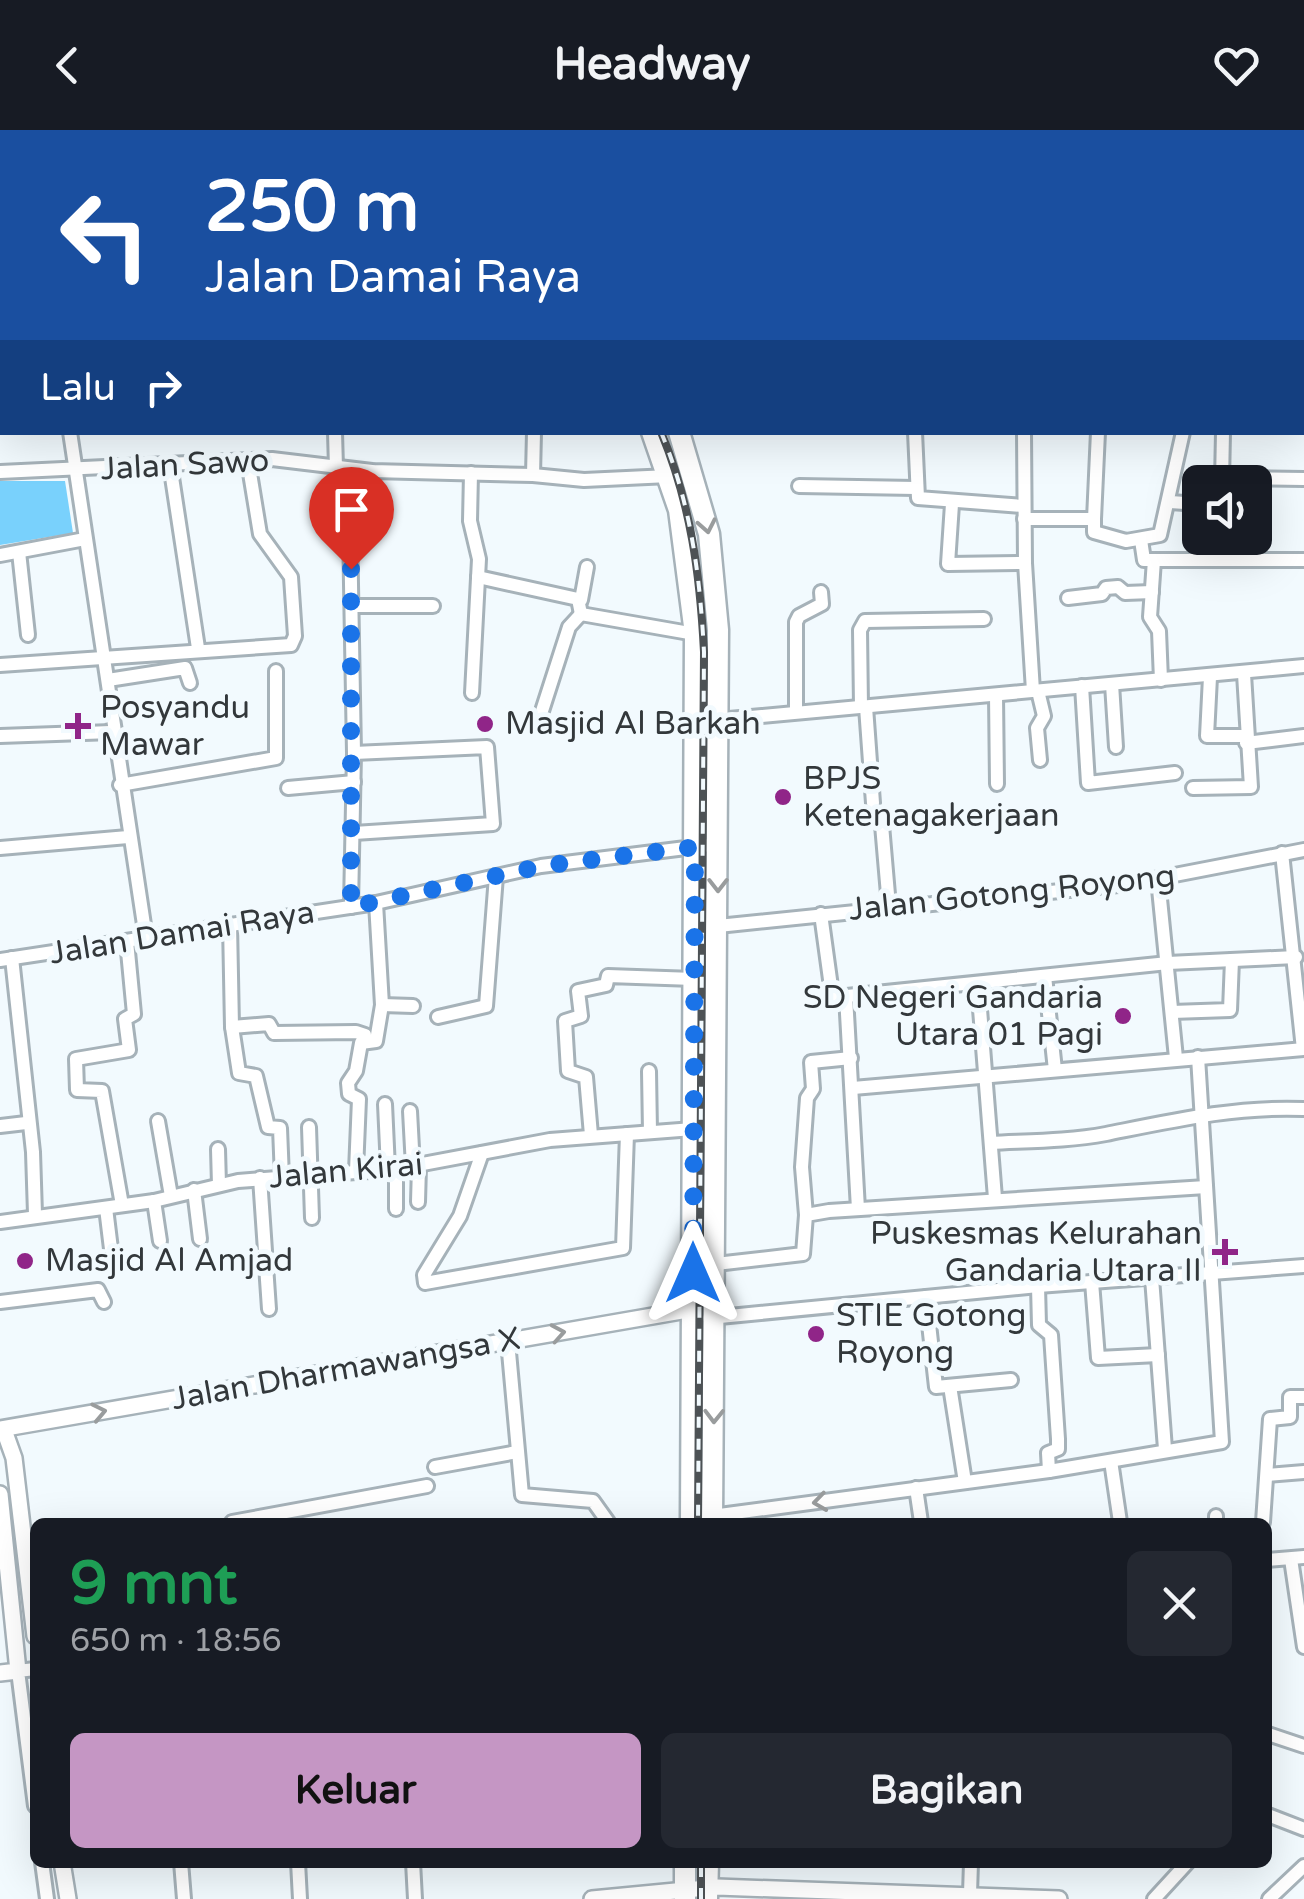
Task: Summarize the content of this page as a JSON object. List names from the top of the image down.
{
  "streets": {
    "street": [
      "Jalan Sawo",
      "Jalan Gotong Royong",
      "Jalan Damai Raya",
      "Jalan Kirai",
      "Jalan Dharmawangsa X"
    ]
  },
  "places": {
    "other": [
      "Masjid Al Barkah",
      "BPJS Ketenagakerjaan",
      "SD Negeri Gandaria Utara 01 Pagi",
      "Masjid Al Amjad",
      "STIE Gotong Royong"
    ],
    "health": ["Posyandu Mawar", "Puskesmas Kelurahan Gandaria Utara II"]
  },
  "page": {
    "header": "Headway",
    "turn": ["250 m", "Jalan Damai Raya"],
    "then": "Lalu",
    "heading": ["9 mnt", "650 m · 18:56"],
    "buttons": ["Keluar", "Bagikan"]
  }
}
